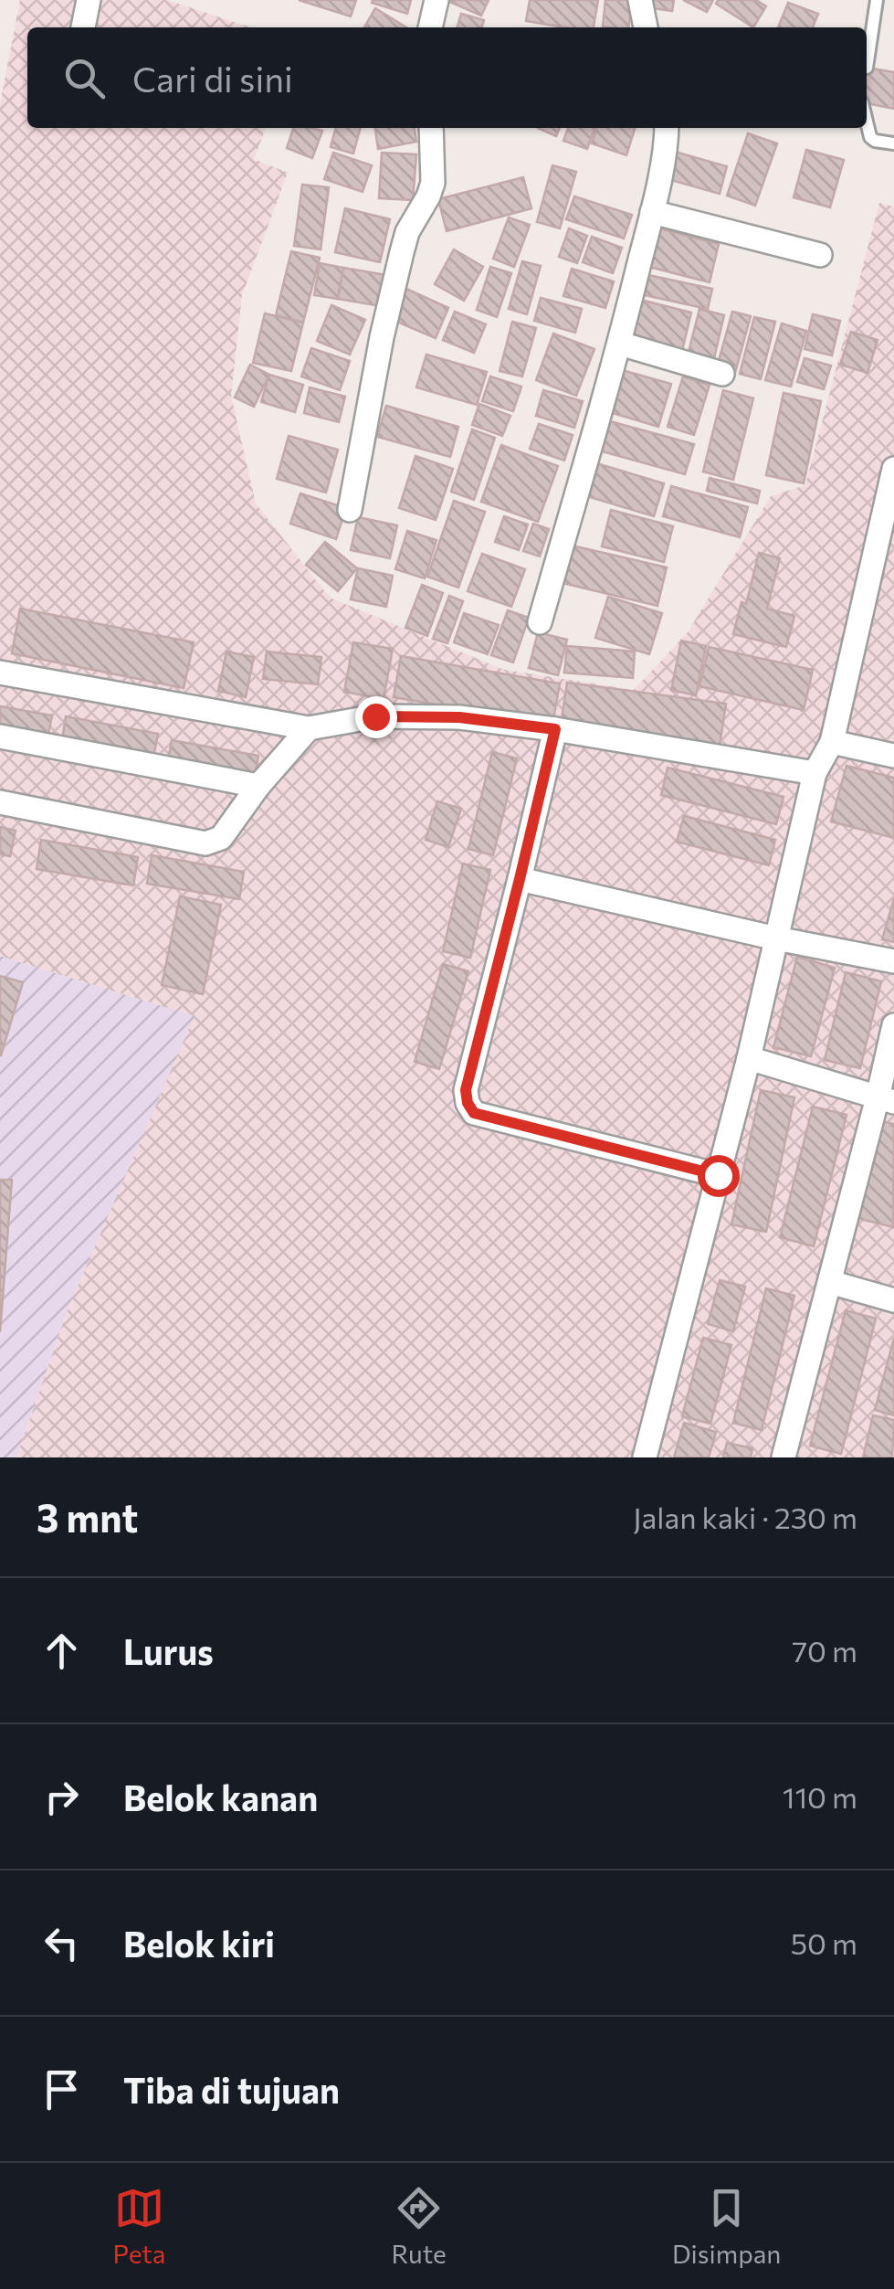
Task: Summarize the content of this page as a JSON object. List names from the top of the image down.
{
  "page": {
    "search": "Cari di sini",
    "heading": ["3 mnt", "Jalan kaki · 230 m"],
    "list": [
      ["Lurus", "70 m"],
      ["Belok kanan", "110 m"],
      ["Belok kiri", "50 m"],
      "Tiba di tujuan"
    ],
    "nav": ["Peta", "Rute", "Disimpan"]
  }
}
